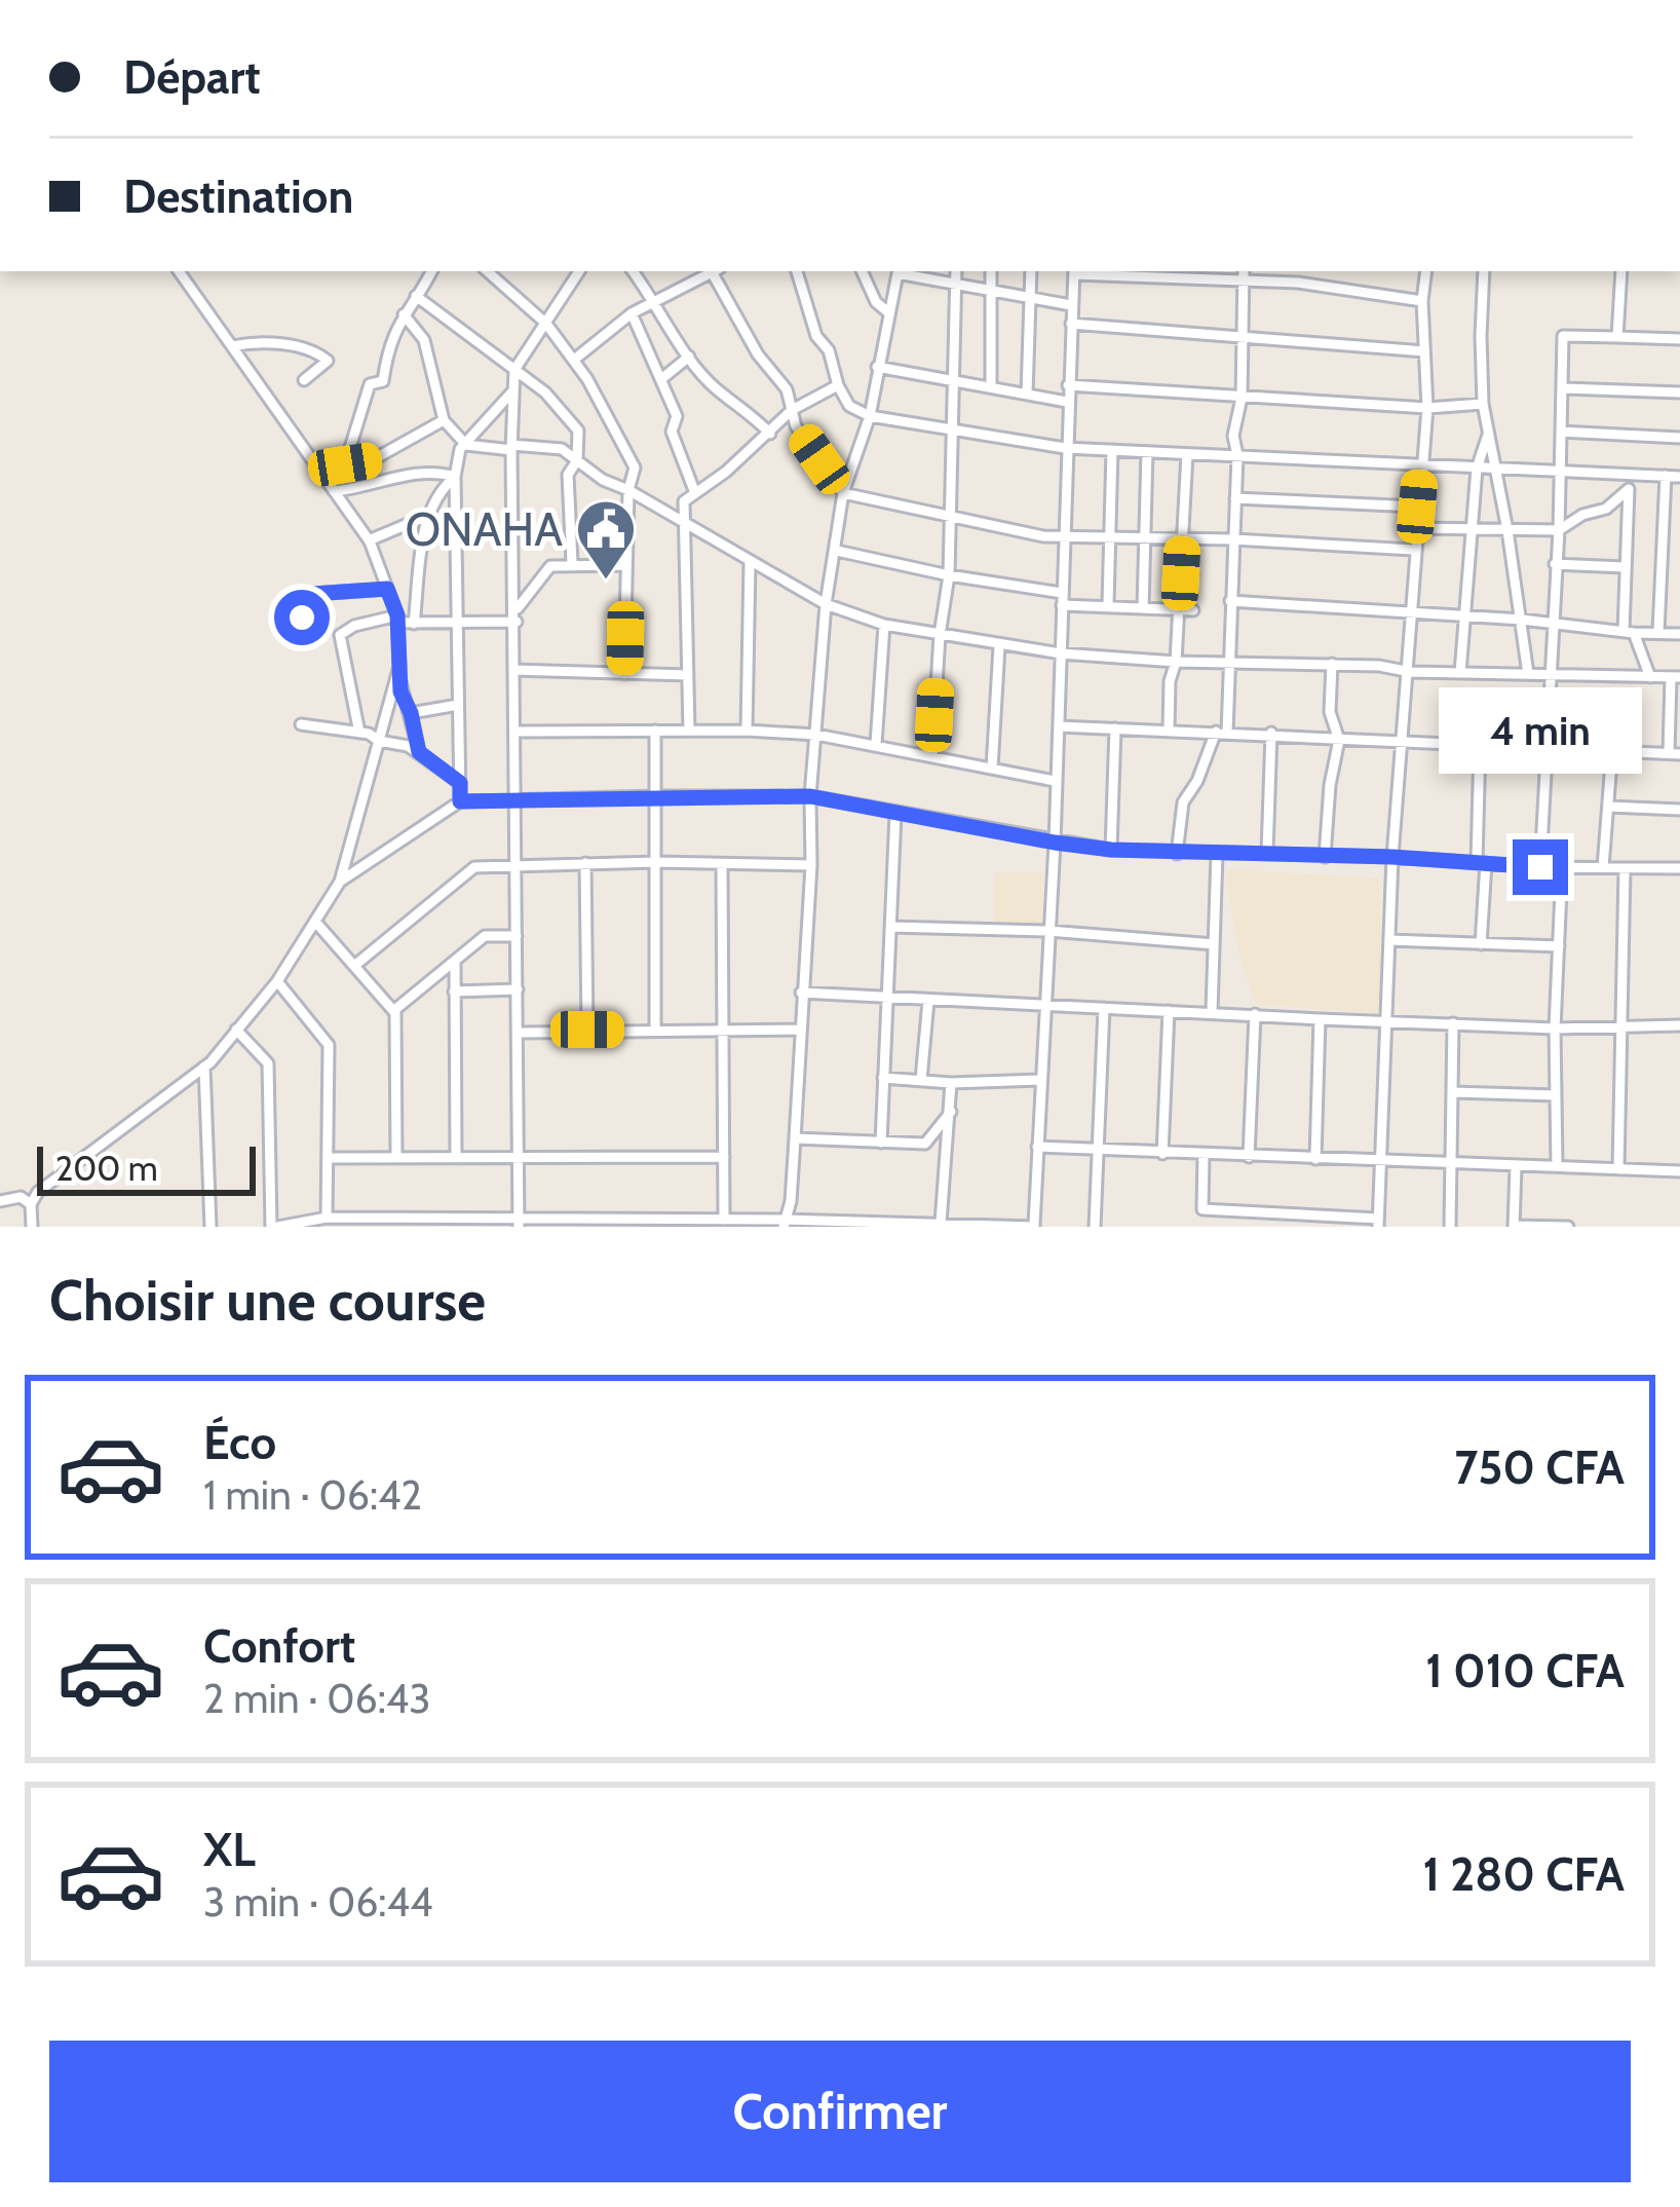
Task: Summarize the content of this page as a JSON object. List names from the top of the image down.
{
  "places": {
    "public building": ["ONAHA"]
  },
  "scale_bar": "200 m",
  "page": {
    "banner": ["Départ", "Destination"],
    "bubble": "4 min",
    "scale": "200 m",
    "heading": "Choisir une course",
    "list": [
      {
        "name": "Éco",
        "note": "1 min · 06:42",
        "value": "750 CFA"
      },
      {
        "name": "Confort",
        "note": "2 min · 06:43",
        "value": "1 010 CFA"
      },
      {
        "name": "XL",
        "note": "3 min · 06:44",
        "value": "1 280 CFA"
      }
    ],
    "buttons": "Confirmer"
  }
}
